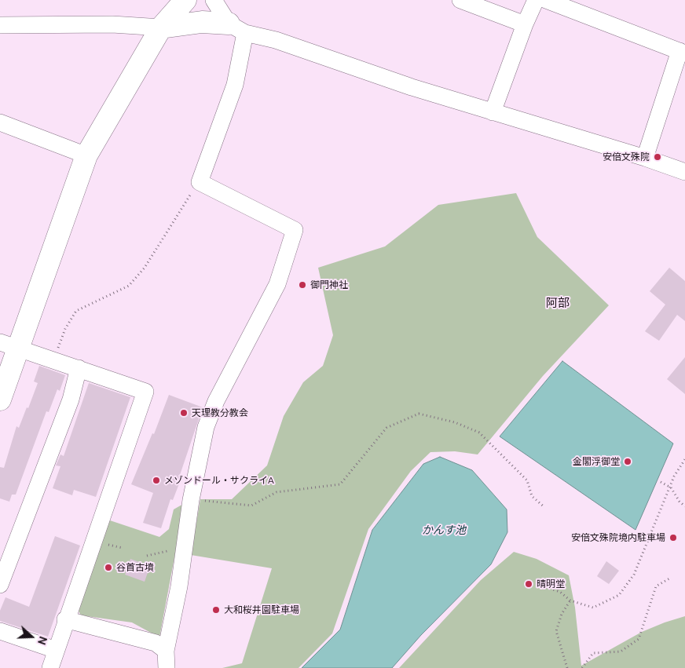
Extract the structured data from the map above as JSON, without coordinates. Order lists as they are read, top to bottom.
{
  "districts": ["阿部"],
  "water": ["かんす池"],
  "places": [
    "安倍文殊院",
    "御門神社",
    "天理教分教会",
    "金閣浮御堂",
    "メゾンドール・サクライA",
    "安倍文殊院境内駐車場",
    "谷首古墳",
    "晴明堂",
    "大和桜井園駐車場"
  ],
  "north": "right"
}
